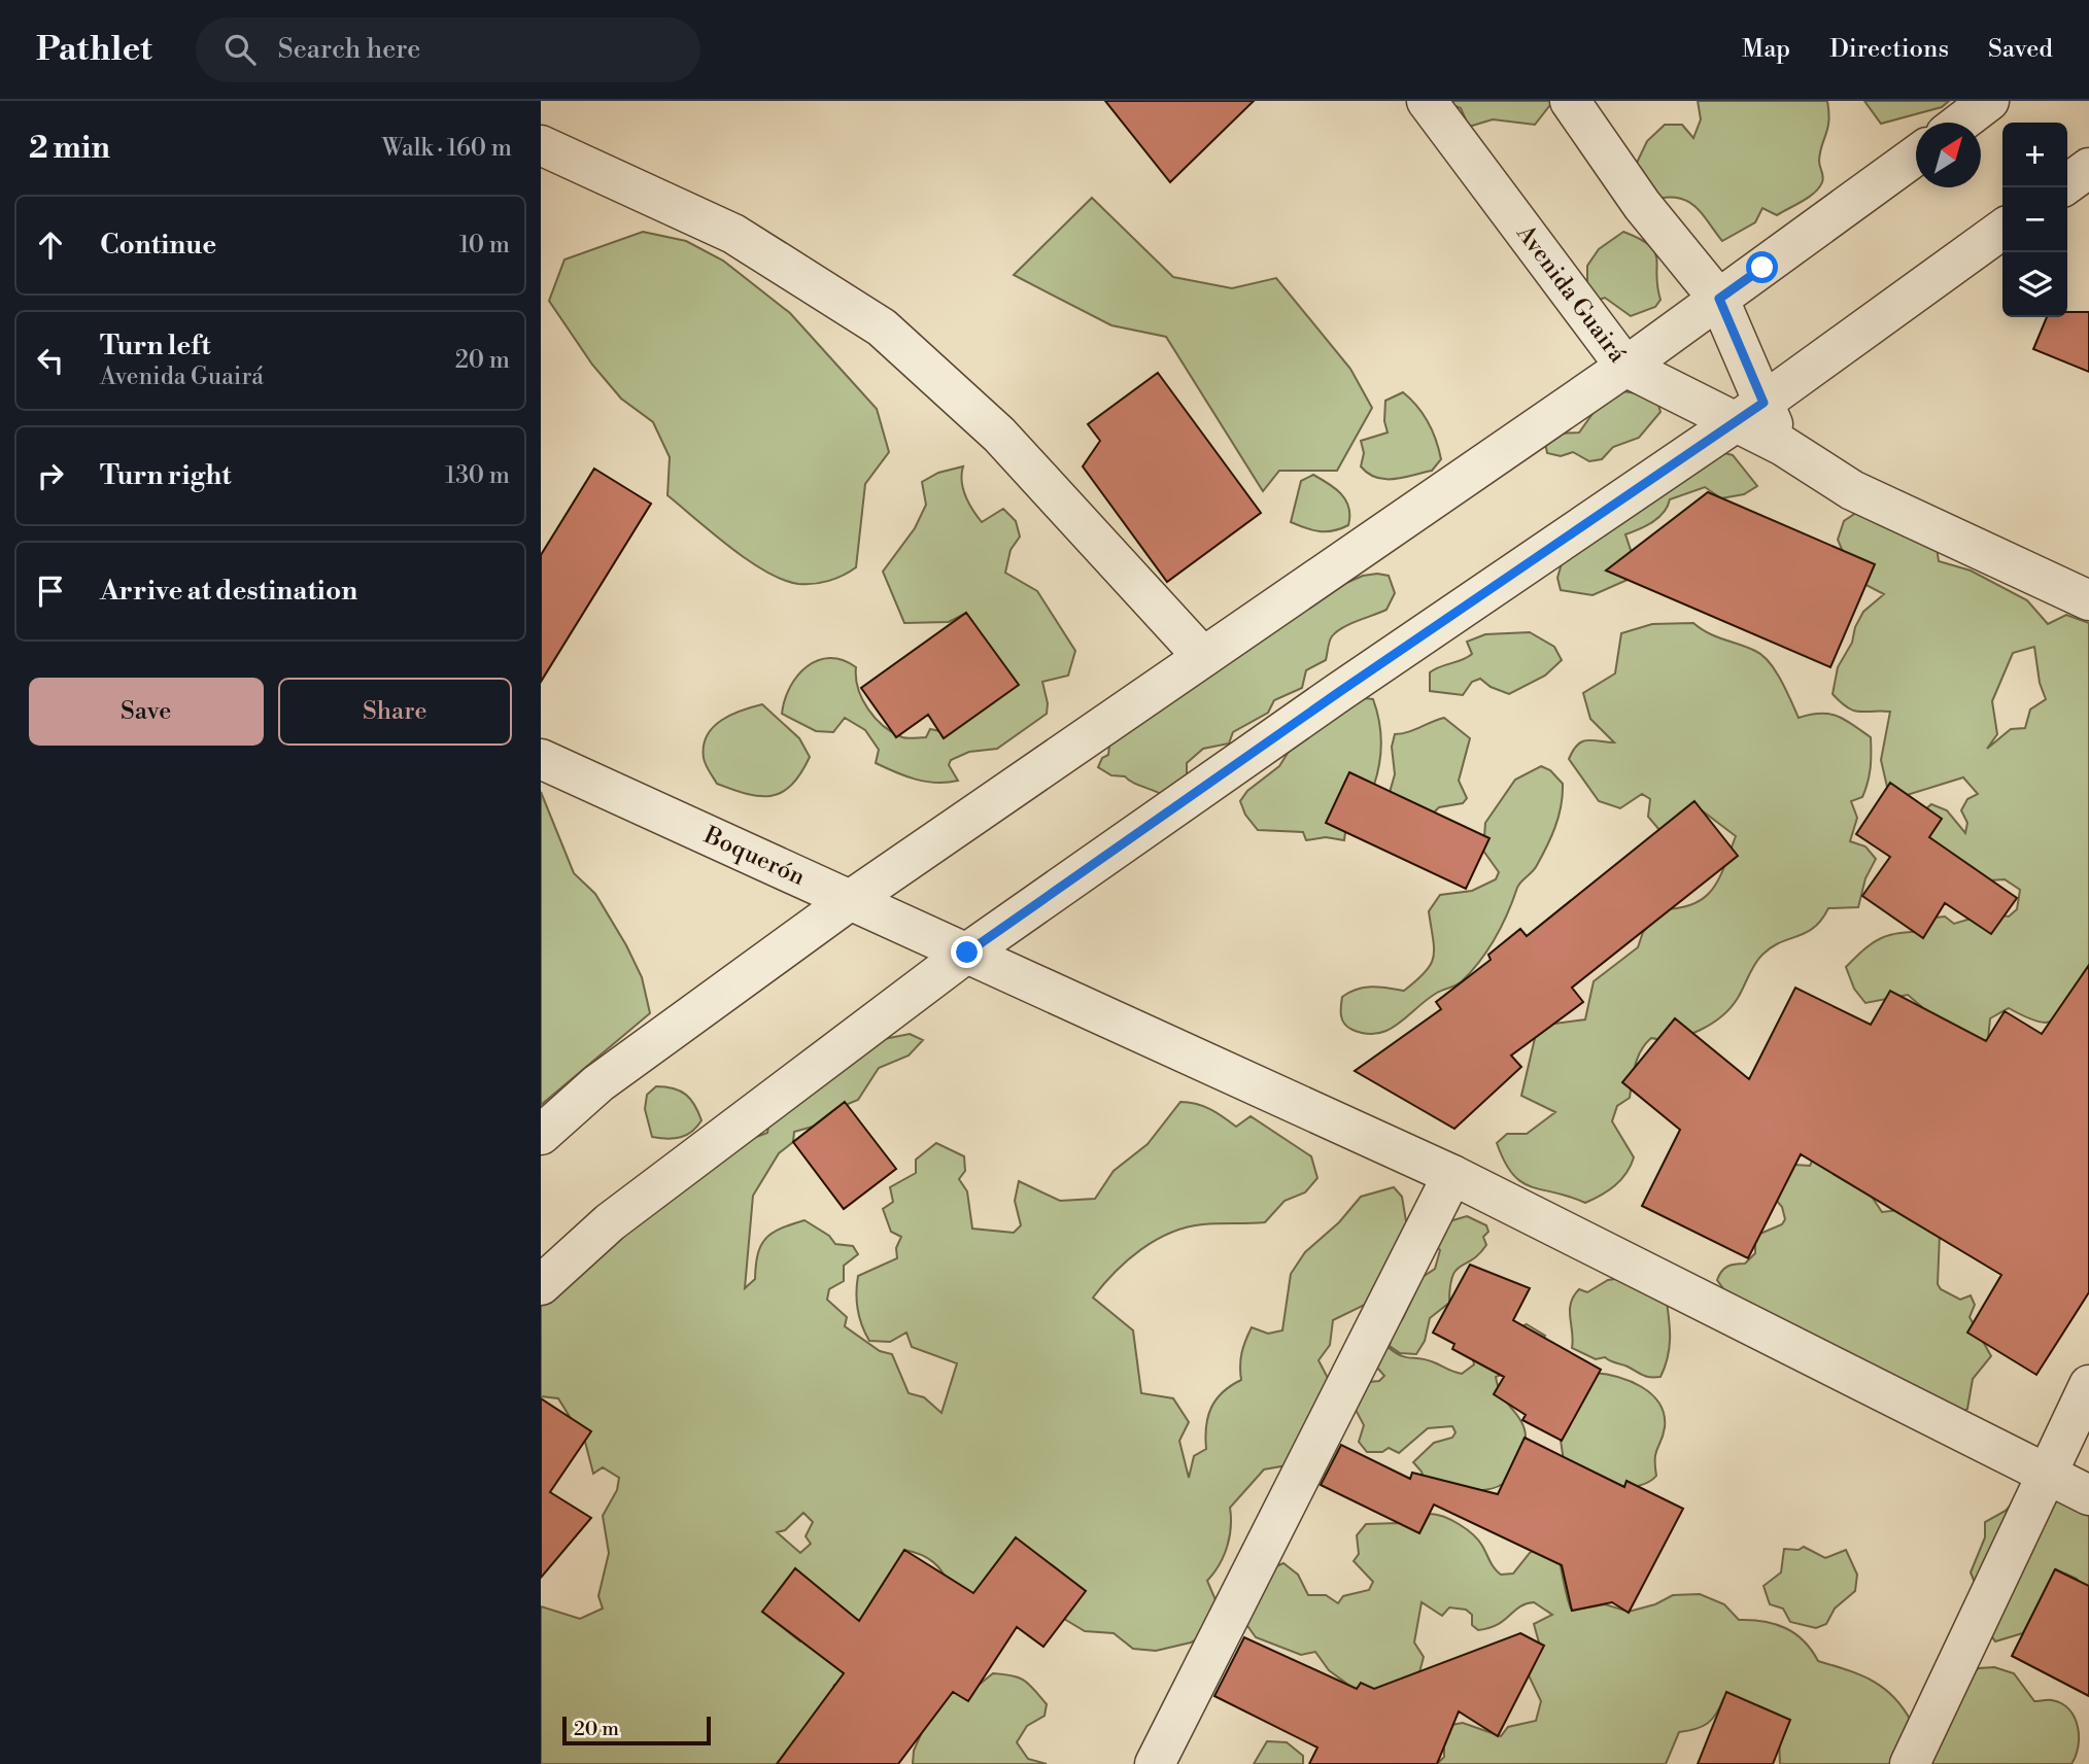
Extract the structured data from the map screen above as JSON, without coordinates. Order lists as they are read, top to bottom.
{
  "streets": {
    "street": ["Avenida Guairá", "Boquerón"]
  },
  "scale_bar": "20 m",
  "north": "top right",
  "page": {
    "header": "Pathlet",
    "search": "Search here",
    "nav": ["Map", "Directions", "Saved"],
    "heading": ["2 min", "Walk · 160 m"],
    "map_buttons": ["+", "−"],
    "list": [
      ["Continue", "10 m"],
      ["Turn left", "Avenida Guairá", "20 m"],
      ["Turn right", "130 m"],
      "Arrive at destination"
    ],
    "buttons": ["Save", "Share"],
    "scale": "20 m"
  }
}
